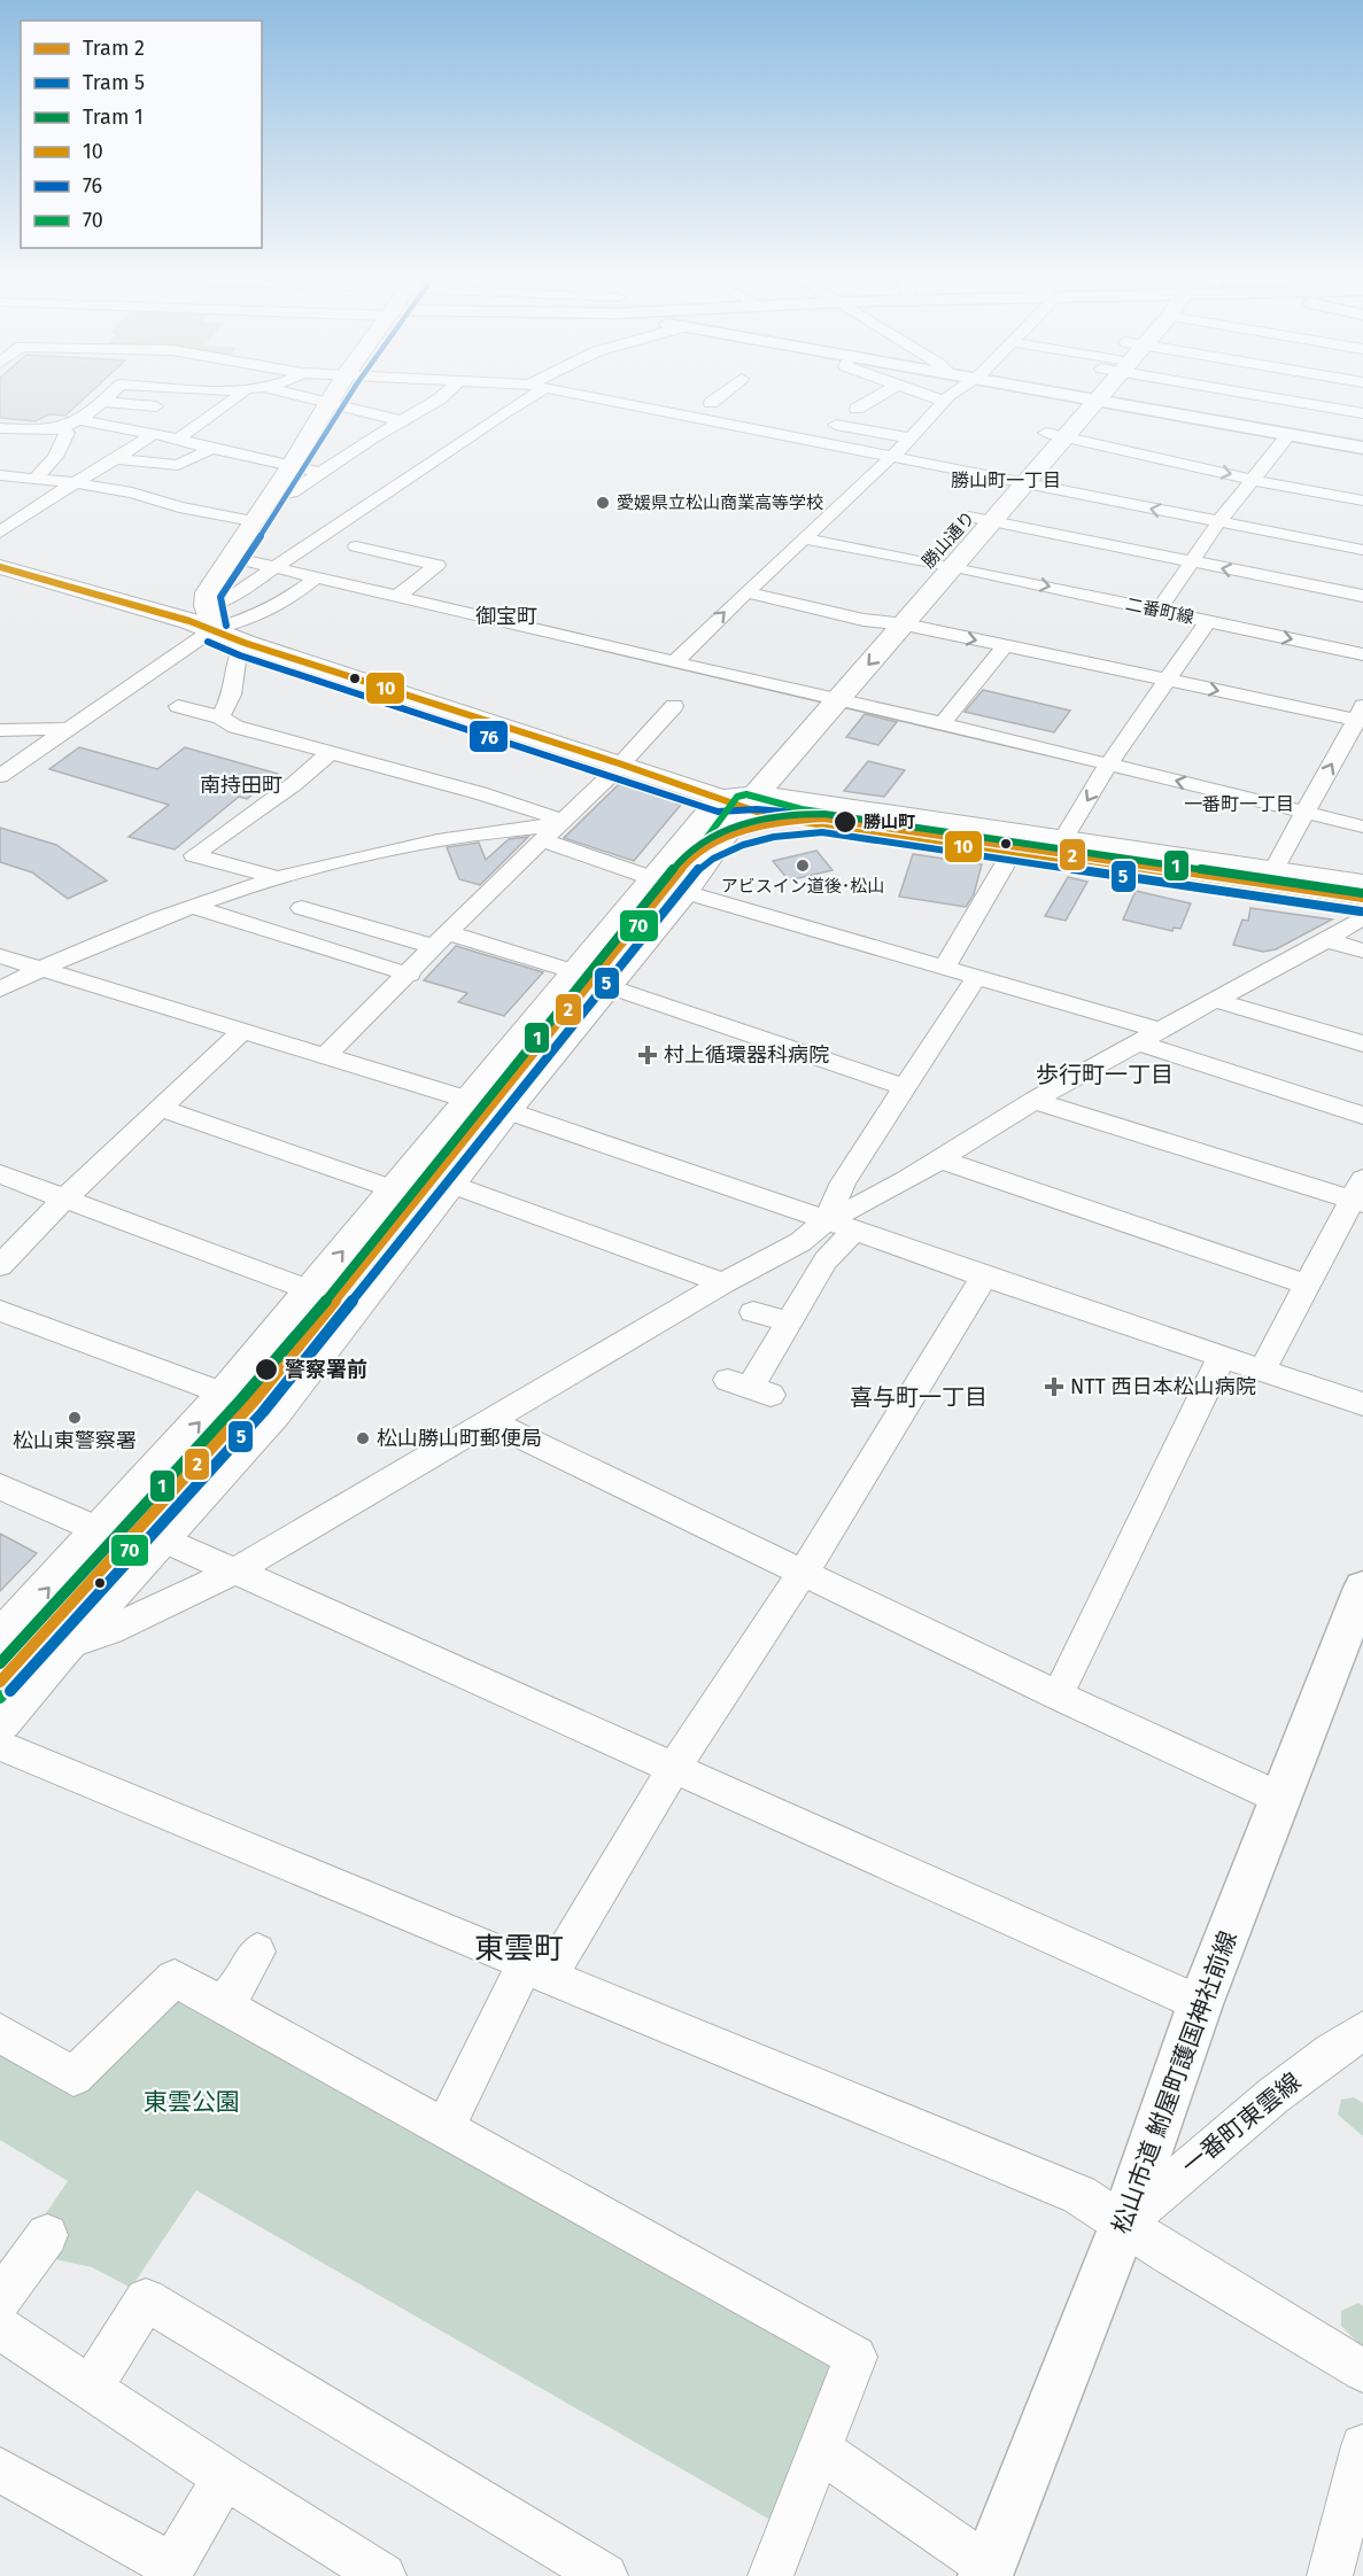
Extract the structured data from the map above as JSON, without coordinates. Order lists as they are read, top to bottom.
{
  "streets": {
    "main road": ["勝山通り"],
    "street": ["二番町線", "松山市道 鮒屋町護国神社前線", "一番町東雲線"]
  },
  "crossings": [
    ["勝山通り", "二番町線"],
    ["松山市道 鮒屋町護国神社前線", "一番町東雲線"]
  ],
  "districts": [
    "勝山町一丁目",
    "御宝町",
    "南持田町",
    "一番町一丁目",
    "歩行町一丁目",
    "喜与町一丁目",
    "東雲町"
  ],
  "parks": ["東雲公園"],
  "places": {
    "other": [
      "愛媛県立松山商業高等学校",
      "勝山町",
      "アビスイン道後･松山",
      "警察署前",
      "松山東警察署",
      "松山勝山町郵便局"
    ],
    "health": ["村上循環器科病院", "NTT 西日本松山病院"]
  },
  "lines": [
    "transit line 76",
    "transit line 10",
    "transit line 70",
    "tram line 1",
    "tram line 2",
    "tram line 5"
  ],
  "legend": [
    "Tram 2",
    "Tram 5",
    "Tram 1",
    "10",
    "76",
    "70"
  ]
}
